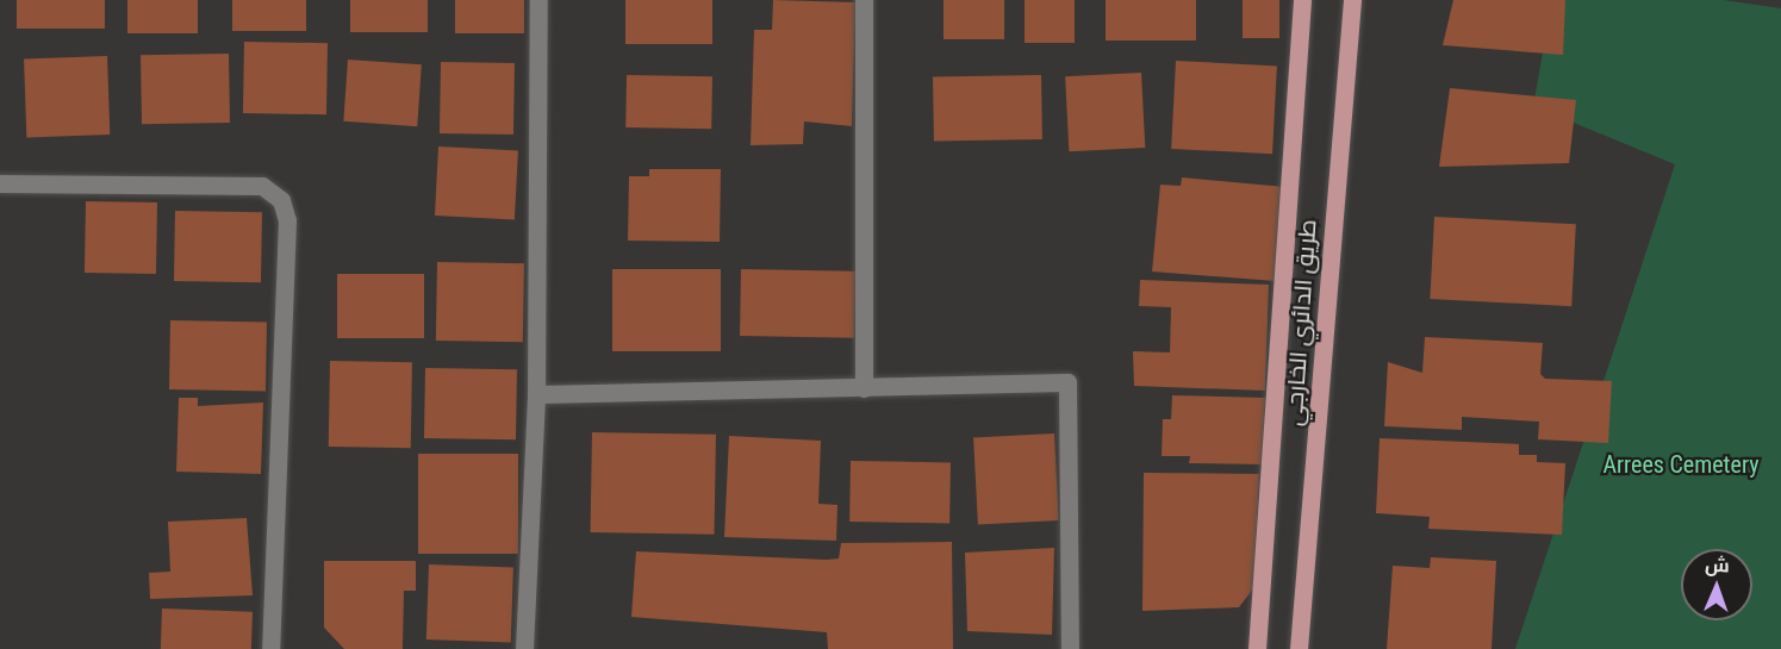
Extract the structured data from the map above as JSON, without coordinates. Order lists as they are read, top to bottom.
{
  "streets": {
    "main road": ["طريق الدائري الخارجي"]
  },
  "parks": ["Arrees Cemetery"],
  "north": "top"
}
